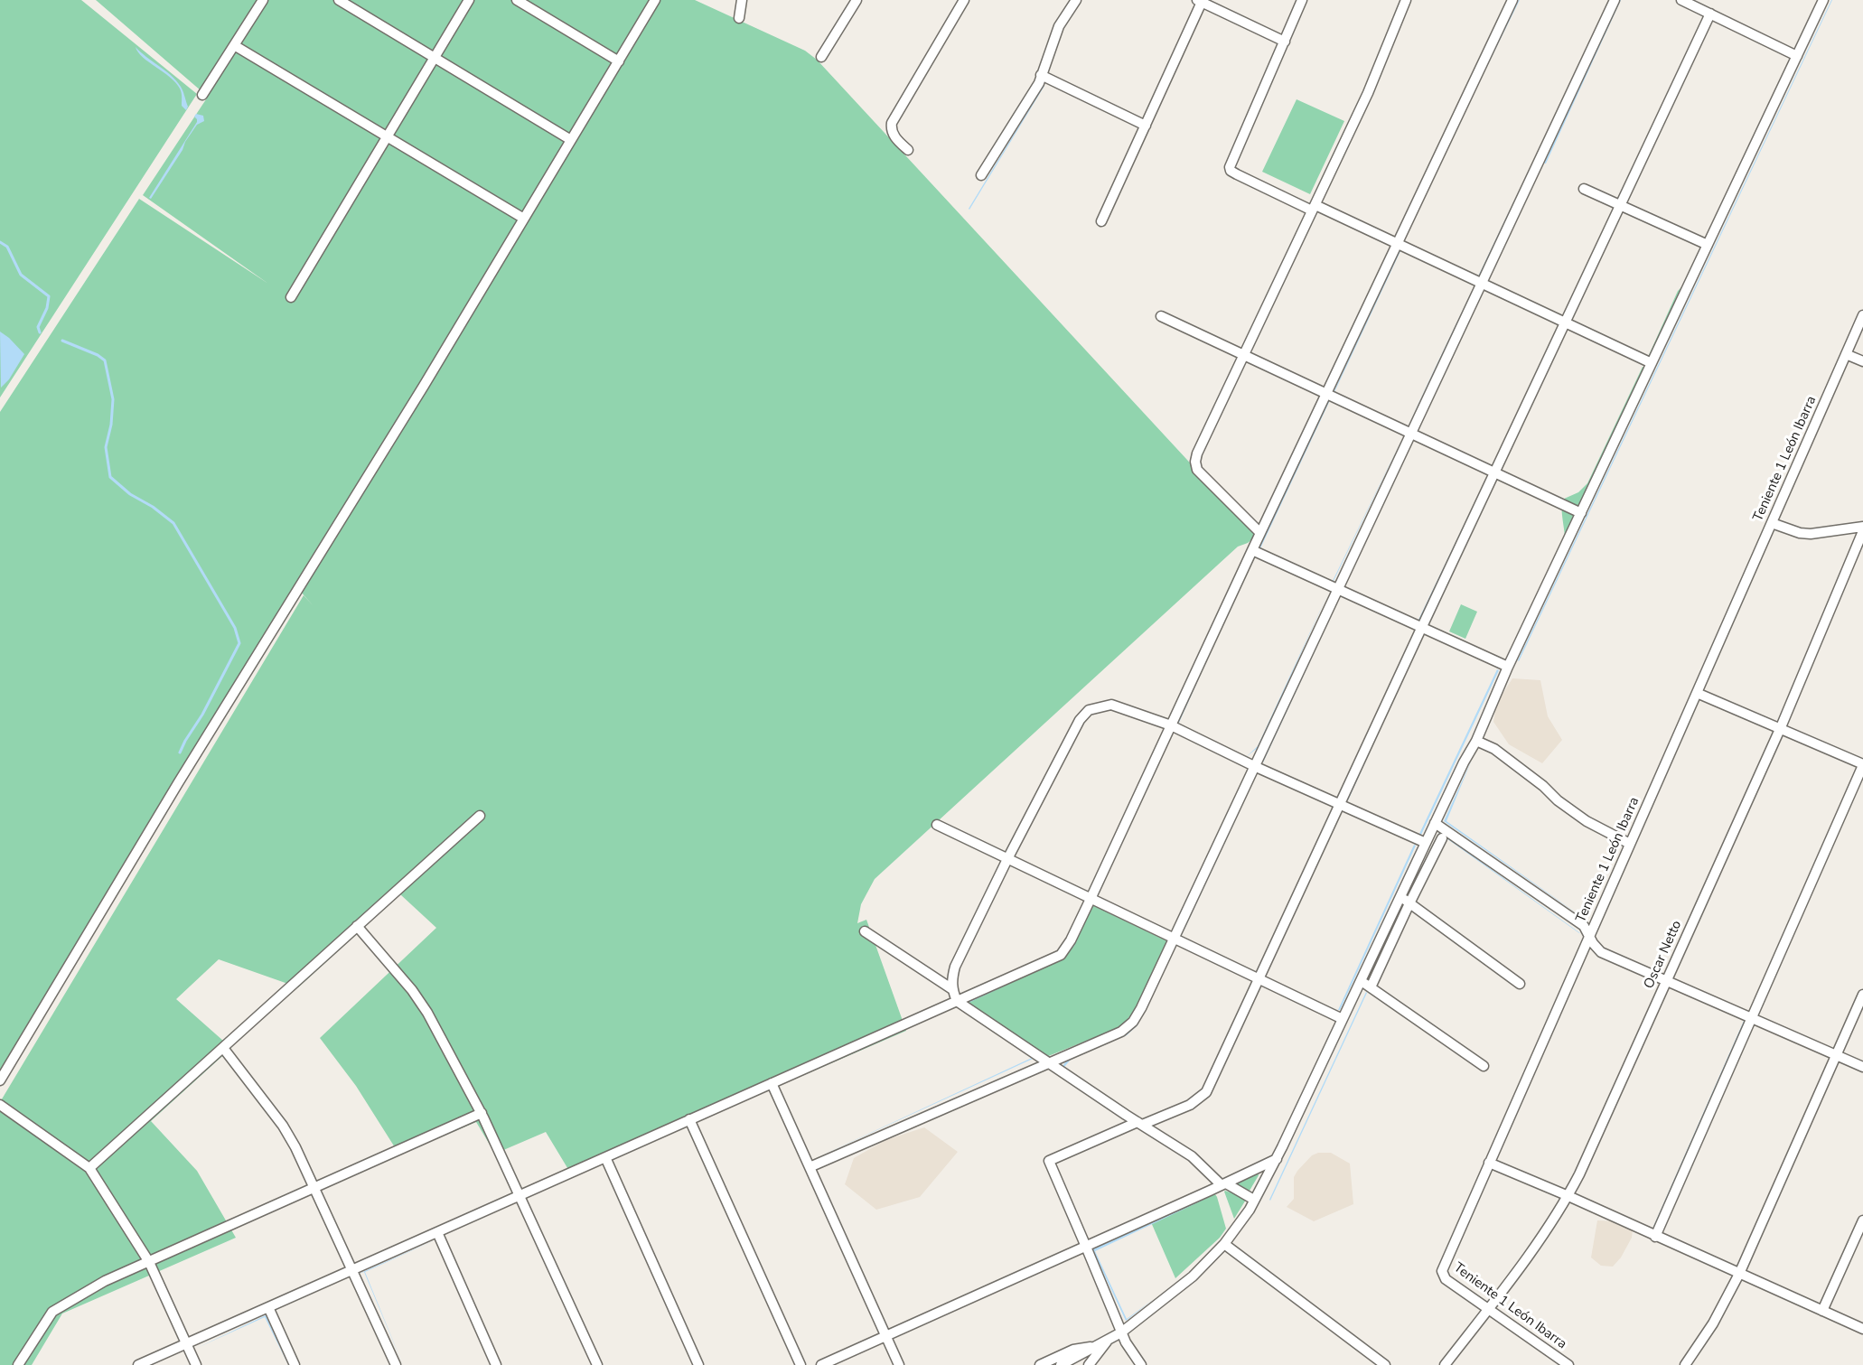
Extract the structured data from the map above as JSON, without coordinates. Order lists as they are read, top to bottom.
{
  "streets": {
    "street": ["Teniente 1 León Ibarra", "Oscar Netto"]
  },
  "crossings": [
    ["Teniente 1 León Ibarra", "Oscar Netto"]
  ]
}
